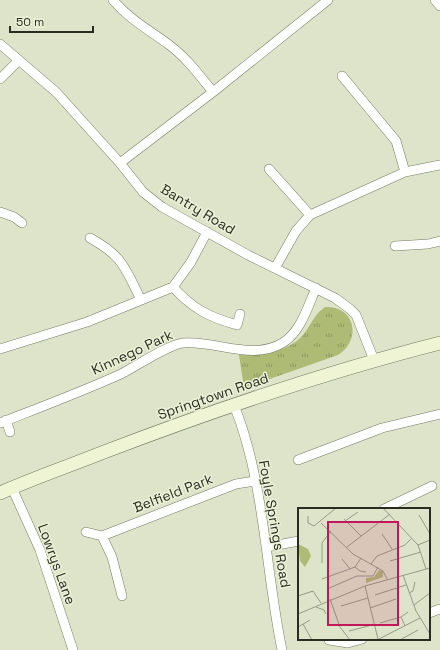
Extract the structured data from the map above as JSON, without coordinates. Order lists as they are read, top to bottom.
{
  "streets": {
    "main road": ["Springtown Road"],
    "street": [
      "Bantry Road",
      "Kinnego Park",
      "Belfield Park",
      "Foyle Springs Road",
      "Lowrys Lane"
    ]
  },
  "crossings": [
    ["Bantry Road", "Kinnego Park"],
    ["Bantry Road", "Springtown Road"],
    ["Springtown Road", "Foyle Springs Road"],
    ["Springtown Road", "Lowrys Lane"],
    ["Belfield Park", "Foyle Springs Road"]
  ],
  "scale_bar": "50 m"
}
